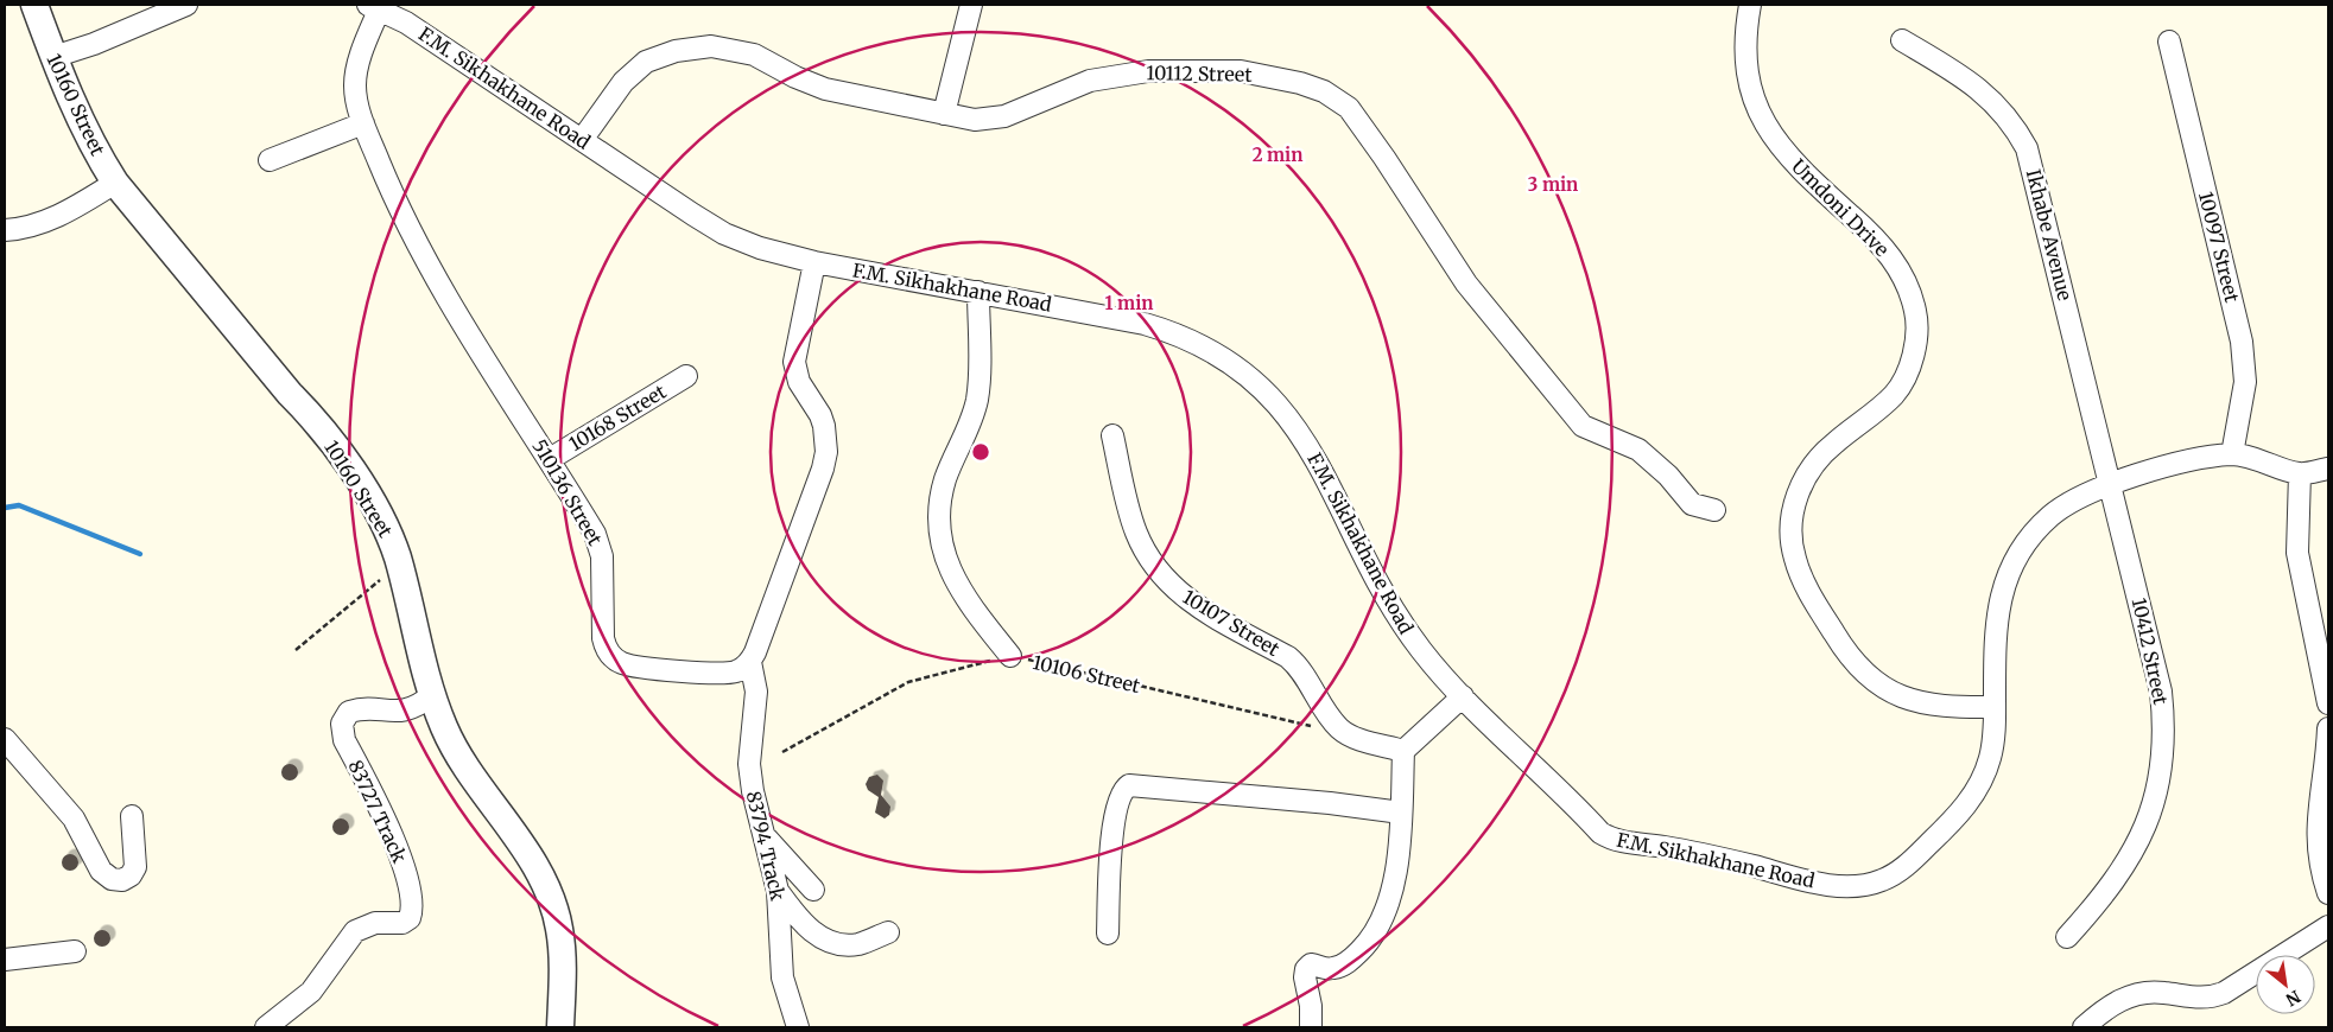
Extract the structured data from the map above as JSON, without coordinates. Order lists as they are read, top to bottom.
{
  "streets": {
    "street": [
      "10112 Street",
      "F.M. Sikhakhane Road",
      "10160 Street",
      "Umdoni Drive",
      "Ikhabe Avenue",
      "10097 Street",
      "10168 Street",
      "510136 Street",
      "10107 Street",
      "10412 Street",
      "83727 Track",
      "83794 Track"
    ],
    "path": ["10106 Street"]
  },
  "crossings": [
    ["10112 Street", "F.M. Sikhakhane Road"],
    ["F.M. Sikhakhane Road", "Umdoni Drive"],
    ["F.M. Sikhakhane Road", "Ikhabe Avenue"],
    ["F.M. Sikhakhane Road", "10097 Street"],
    ["F.M. Sikhakhane Road", "510136 Street"],
    ["F.M. Sikhakhane Road", "10412 Street"],
    ["10160 Street", "83727 Track"],
    ["Ikhabe Avenue", "10412 Street"],
    ["10168 Street", "510136 Street"],
    ["510136 Street", "83794 Track"]
  ],
  "north": "bottom right",
  "rings": ["2 min", "3 min", "1 min"]
}
